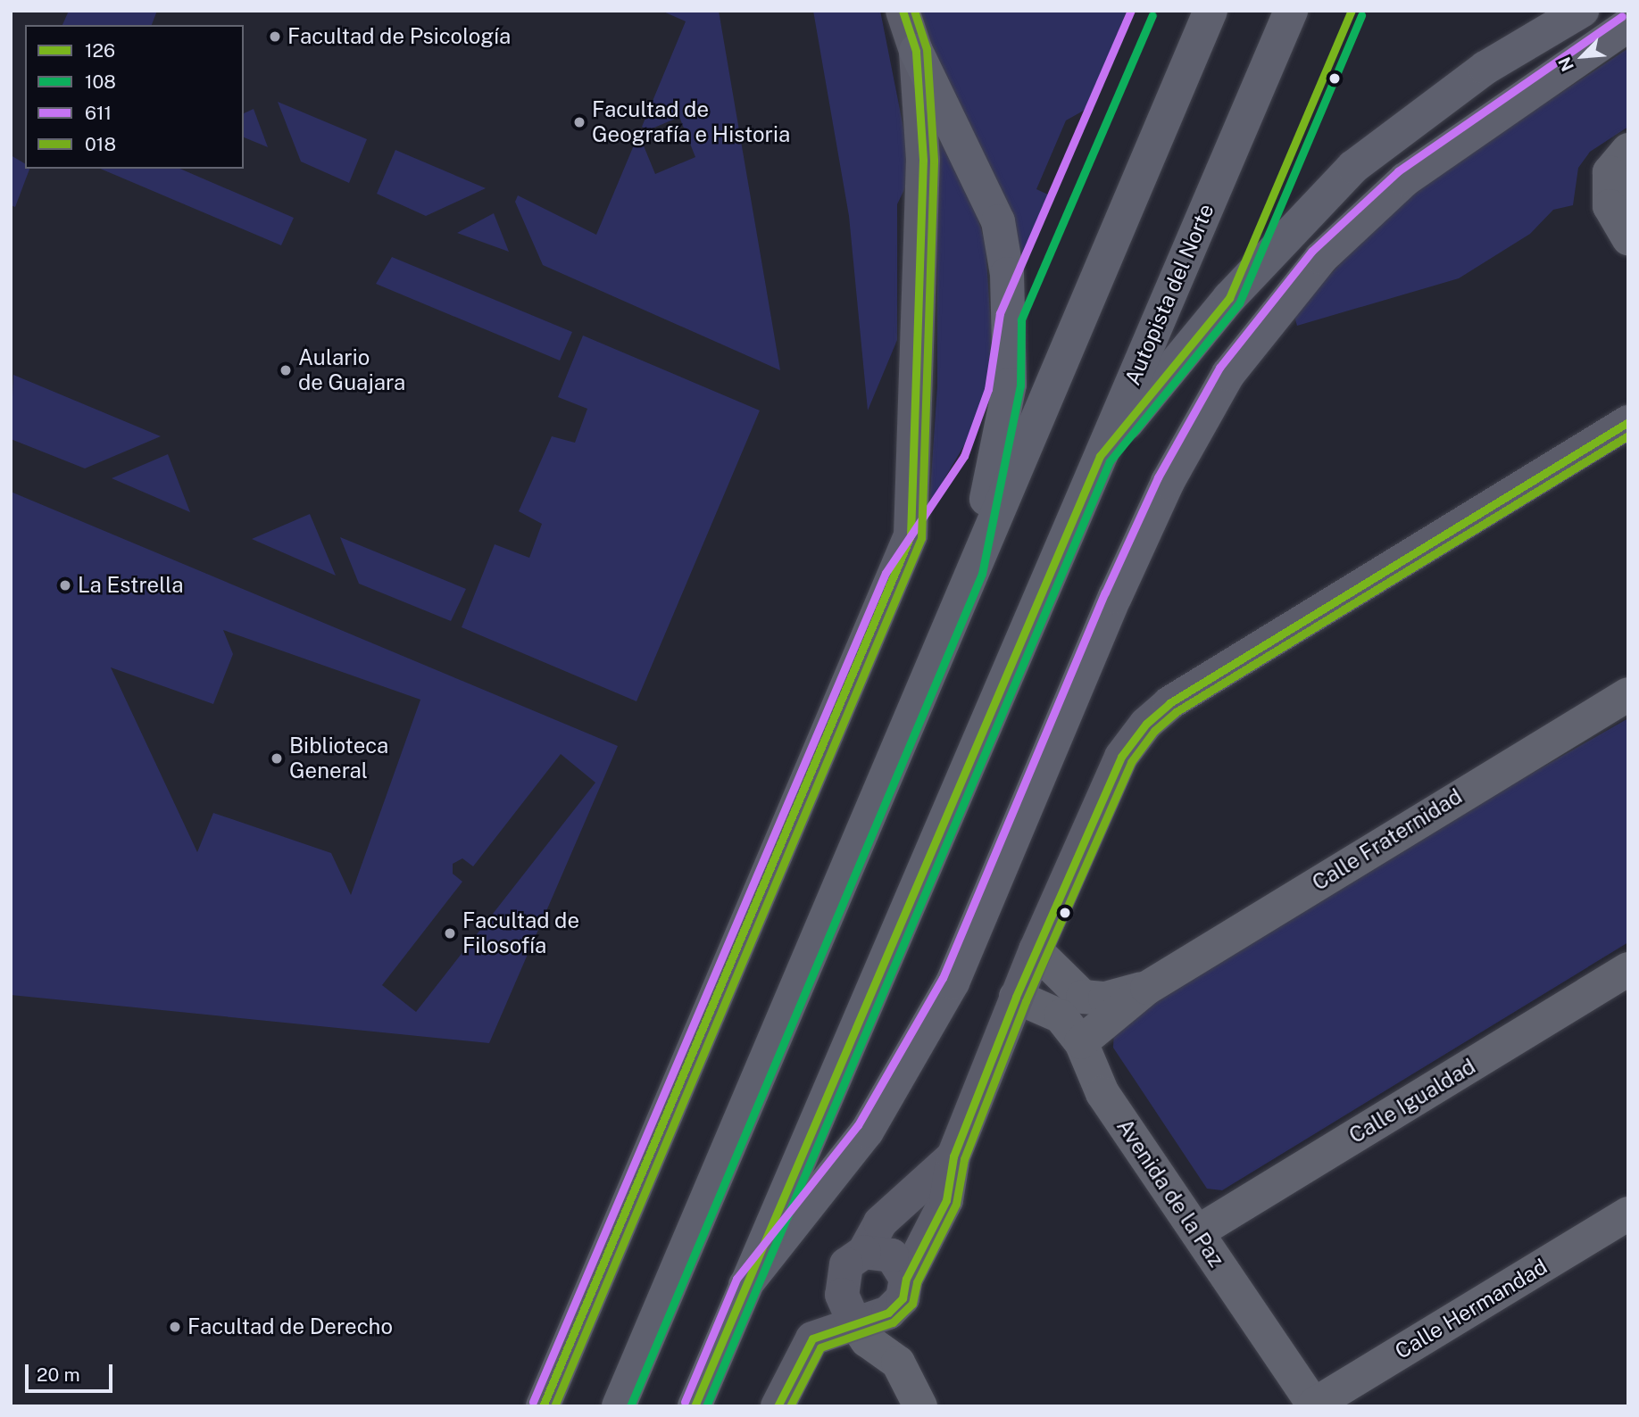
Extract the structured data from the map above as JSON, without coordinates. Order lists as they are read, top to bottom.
{
  "streets": {
    "highway": ["Autopista del Norte"],
    "street": [
      "Calle Fraternidad",
      "Calle Igualdad",
      "Avenida de la Paz",
      "Calle Hermandad"
    ]
  },
  "crossings": [
    ["Calle Fraternidad", "Avenida de la Paz"],
    ["Calle Igualdad", "Avenida de la Paz"],
    ["Avenida de la Paz", "Calle Hermandad"]
  ],
  "places": [
    "Facultad de Psicología",
    "Facultad de Geografía e Historia",
    "Aulario de Guajara",
    "La Estrella",
    "Biblioteca General",
    "Facultad de Filosofía",
    "Facultad de Derecho"
  ],
  "lines": [
    "transit line 126",
    "transit line 611",
    "transit line 018",
    "transit line 108"
  ],
  "legend": [
    "126",
    "108",
    "611",
    "018"
  ],
  "scale_bar": "20 m",
  "north": "bottom left"
}
